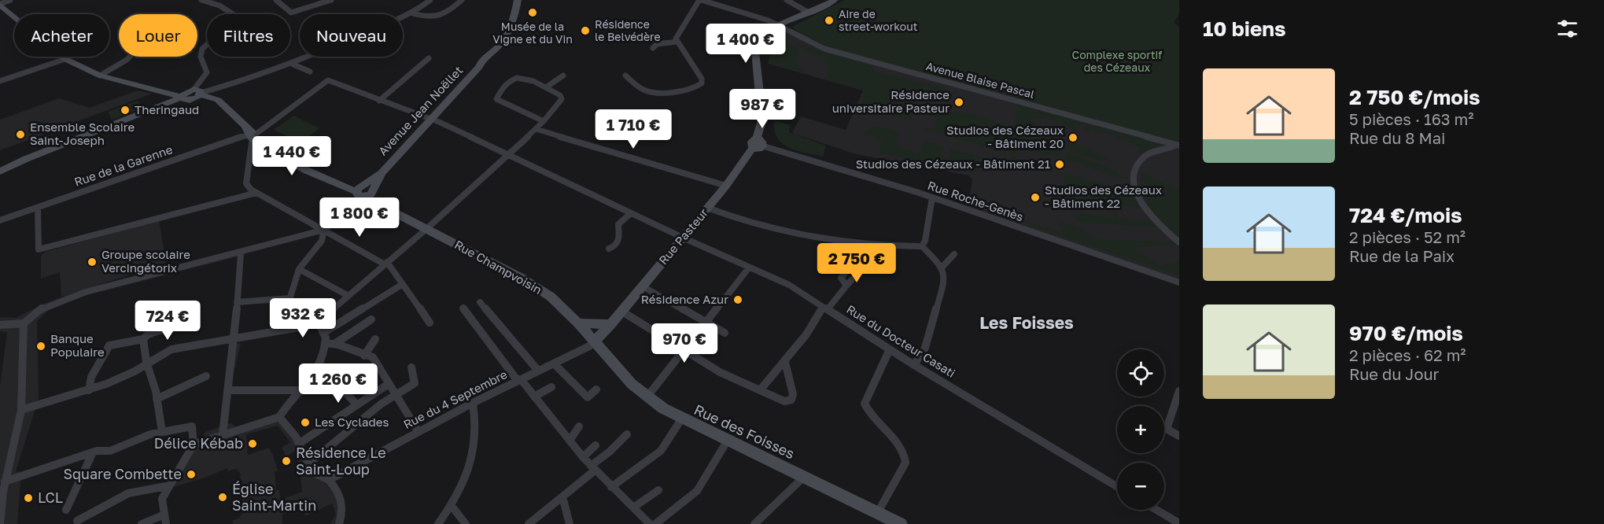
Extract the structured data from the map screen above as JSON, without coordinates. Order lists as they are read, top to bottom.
{
  "streets": {
    "main road": [
      "Avenue Jean Noëllet",
      "Rue Pasteur",
      "Rue Champvoisin",
      "Rue des Foisses"
    ],
    "street": [
      "Avenue Blaise Pascal",
      "Rue de la Garenne",
      "Rue Roche-Genès",
      "Rue du Docteur Casati",
      "Rue du 4 Septembre"
    ]
  },
  "crossings": [
    ["Avenue Blaise Pascal", "Rue Pasteur"],
    ["Avenue Jean Noëllet", "Rue Champvoisin"],
    ["Avenue Jean Noëllet", "Rue du Docteur Casati"],
    ["Rue de la Garenne", "Rue Champvoisin"],
    ["Rue de la Garenne", "Rue du Docteur Casati"],
    ["Rue Pasteur", "Rue Champvoisin"],
    ["Rue Pasteur", "Rue du Docteur Casati"],
    ["Rue Pasteur", "Rue du 4 Septembre"],
    ["Rue Pasteur", "Rue des Foisses"],
    ["Rue Champvoisin", "Rue du 4 Septembre"],
    ["Rue Champvoisin", "Rue des Foisses"],
    ["Rue du 4 Septembre", "Rue des Foisses"]
  ],
  "districts": ["Les Foisses"],
  "parks": ["Complexe sportif des Cézeaux"],
  "places": [
    "Musée de la Vigne et du Vin",
    "Aire de street-workout",
    "Résidence le Belvédère",
    "Résidence universitaire Pasteur",
    "Theringaud",
    "Ensemble Scolaire Saint-Joseph",
    "Studios des Cézeaux - Bâtiment 20",
    "Studios des Cézeaux - Bâtiment 21",
    "Studios des Cézeaux - Bâtiment 22",
    "Groupe scolaire Vercingétorix",
    "Résidence Azur",
    "Banque Populaire",
    "Les Cyclades",
    "Délice Kébab",
    "Résidence Le Saint-Loup",
    "Square Combette",
    "Église Saint-Martin",
    "LCL"
  ],
  "page": {
    "heading": "10 biens",
    "chip": [
      "Acheter",
      "Louer",
      "Filtres",
      "Nouveau"
    ],
    "price": [
      "1 400 €",
      "987 €",
      "1 710 €",
      "1 440 €",
      "1 800 €",
      "2 750 €",
      "932 €",
      "724 €",
      "970 €",
      "1 260 €"
    ],
    "list": [
      {
        "name": "2 750 €/mois",
        "note": "5 pièces · 163 m² · Rue du 8 Mai"
      },
      {
        "name": "724 €/mois",
        "note": "2 pièces · 52 m² · Rue de la Paix"
      },
      {
        "name": "970 €/mois",
        "note": "2 pièces · 62 m² · Rue du Jour"
      }
    ],
    "map_buttons": ["+", "−"]
  }
}
